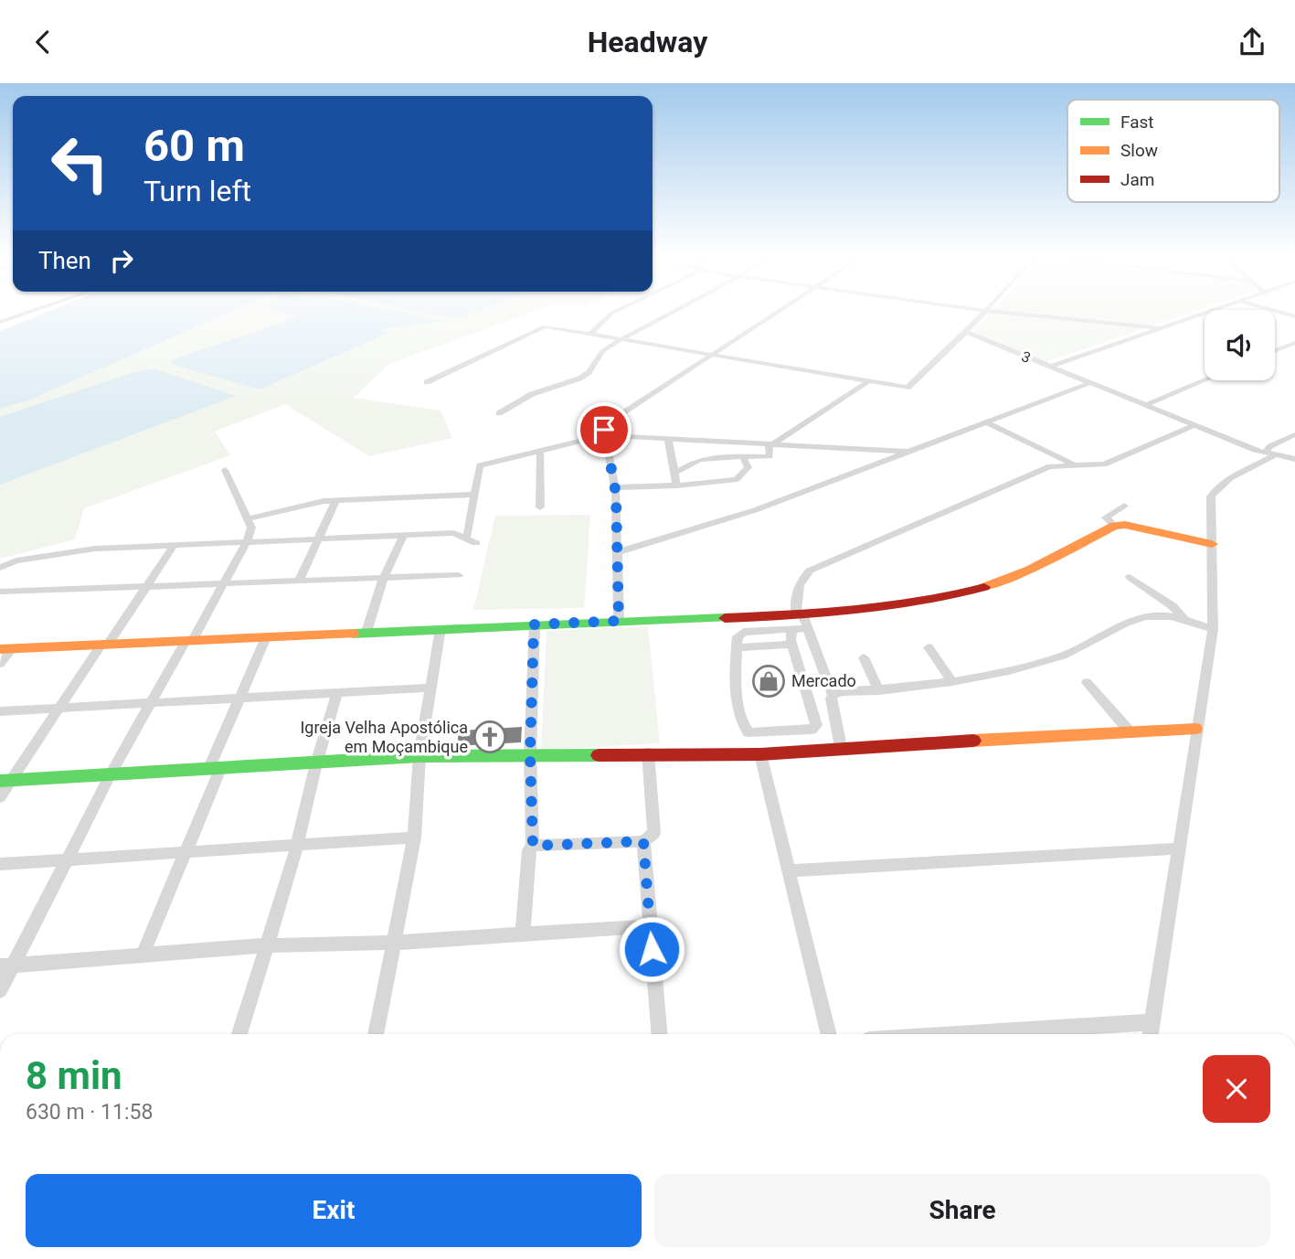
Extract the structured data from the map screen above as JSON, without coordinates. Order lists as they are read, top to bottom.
{
  "streets": {
    "street": ["3"]
  },
  "places": {
    "shop": ["Mercado"],
    "church": ["Igreja Velha Apostólica em Moçambique"]
  },
  "legend": ["Fast", "Slow", "Jam"],
  "page": {
    "header": "Headway",
    "turn": ["60 m", "Turn left"],
    "then": "Then",
    "heading": ["8 min", "630 m · 11:58"],
    "buttons": ["Exit", "Share"]
  }
}
